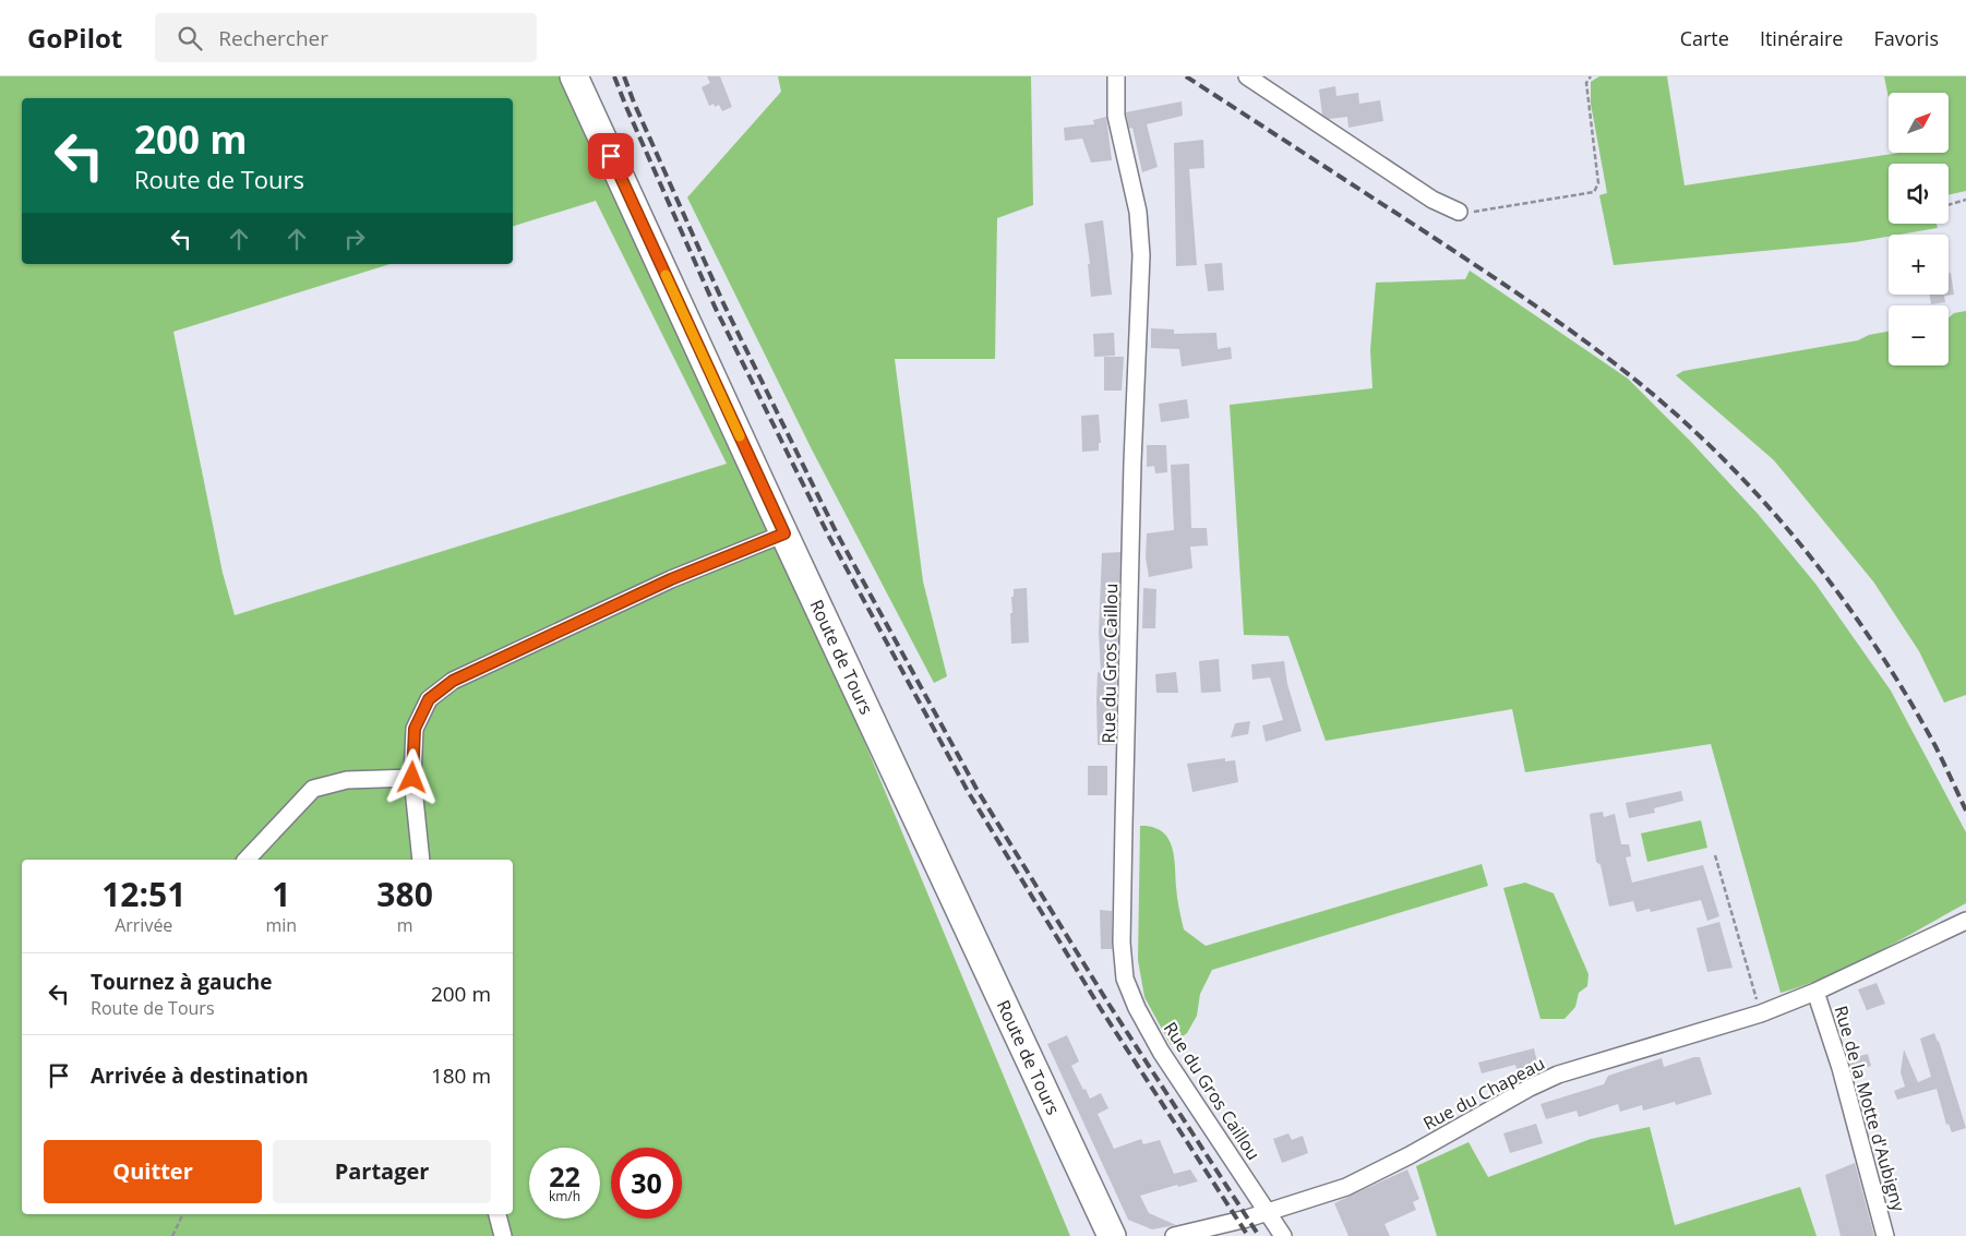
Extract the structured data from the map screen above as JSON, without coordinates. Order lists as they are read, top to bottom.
{
  "streets": {
    "main road": ["Route de Tours"],
    "street": ["Rue du Gros Caillou", "Rue du Chapeau", "Rue de la Motte d'Aubigny"]
  },
  "crossings": [
    ["Rue du Gros Caillou", "Rue du Chapeau"],
    ["Rue du Chapeau", "Rue de la Motte d'Aubigny"]
  ],
  "north": "top right",
  "page": {
    "header": "GoPilot",
    "search": "Rechercher",
    "nav": ["Carte", "Itinéraire", "Favoris"],
    "map_buttons": ["+", "−"],
    "turn": ["200 m", "Route de Tours"],
    "eta": [
      "12:51",
      "Arrivée",
      "1",
      "min",
      "380",
      "m"
    ],
    "list": [
      {
        "name": "Tournez à gauche",
        "note": "Route de Tours",
        "value": "200 m"
      },
      {
        "name": "Arrivée à destination",
        "value": "180 m"
      }
    ],
    "buttons": ["Quitter", "Partager"],
    "speed": "22 km/h",
    "limit": "30"
  }
}
